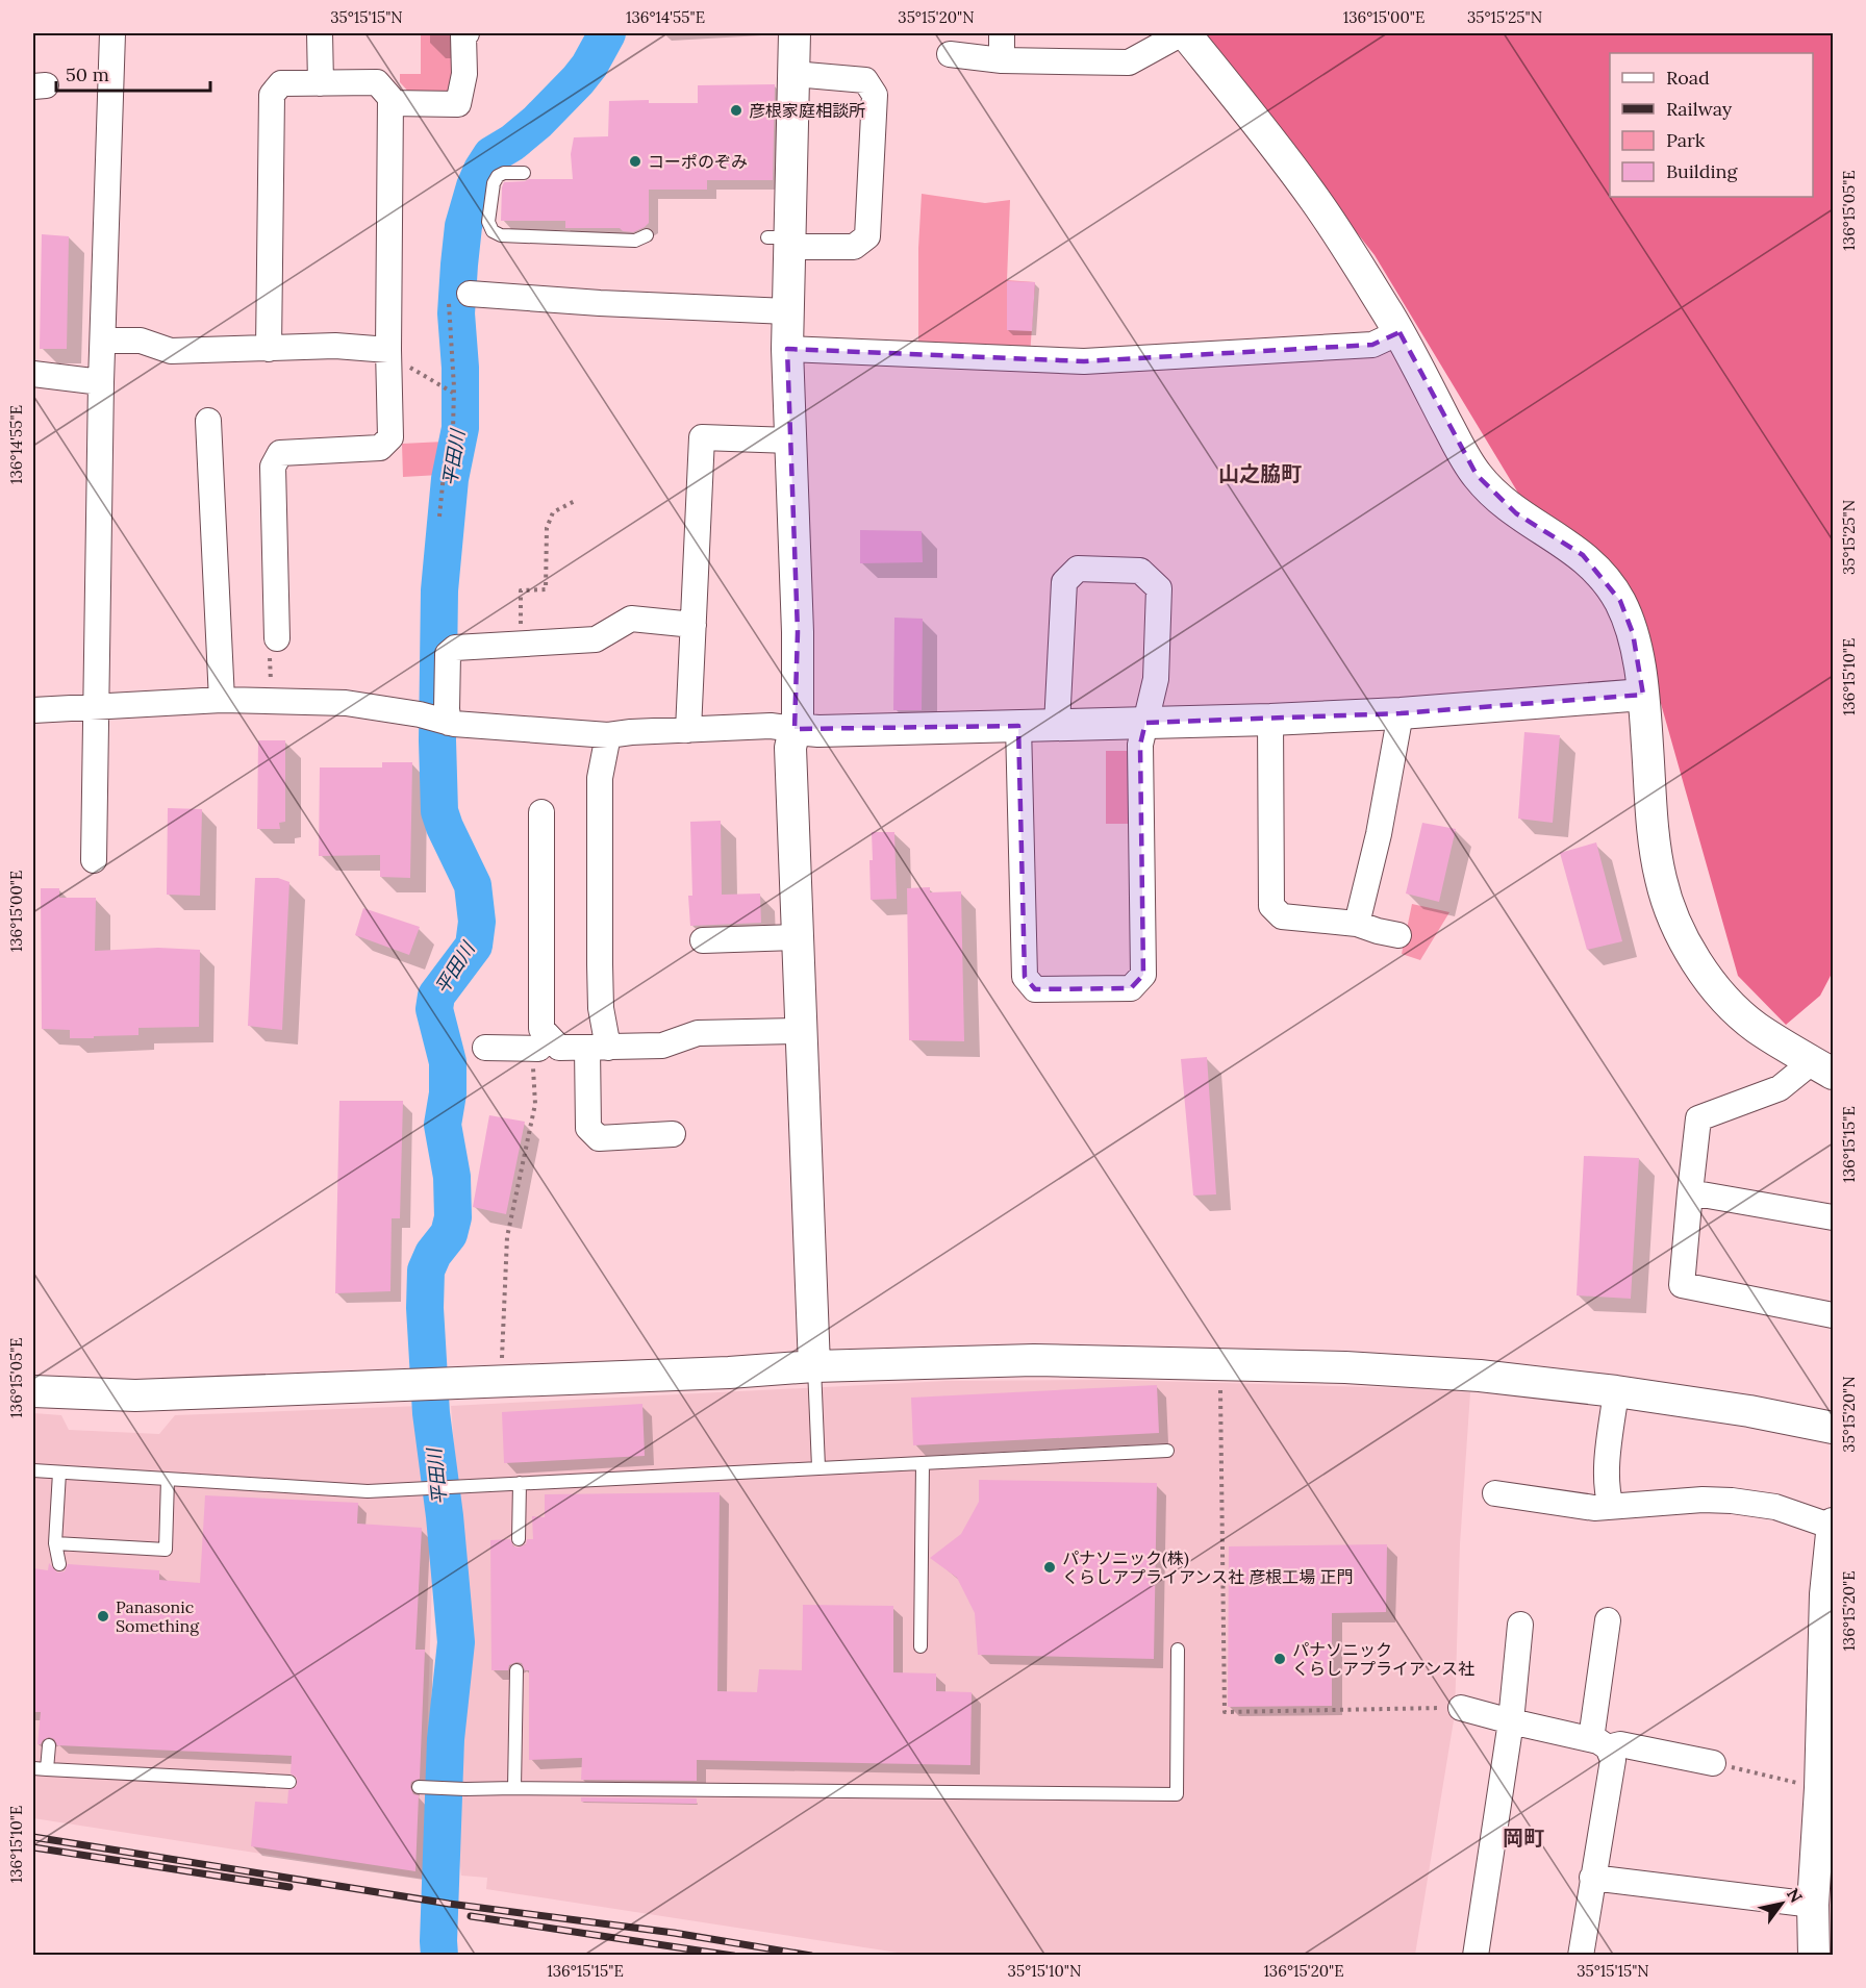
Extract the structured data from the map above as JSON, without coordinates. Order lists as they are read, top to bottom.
{
  "districts": ["山之脇町", "岡町"],
  "water": ["平田川"],
  "places": [
    "彦根家庭相談所",
    "コーポのぞみ",
    "パナソニック(株) くらしアプライアンス社 彦根工場 正門",
    "Panasonic Something",
    "パナソニック くらしアプライアンス社"
  ],
  "legend": [
    "Road",
    "Railway",
    "Park",
    "Building"
  ],
  "scale_bar": "50 m",
  "north": "top right",
  "coordinates": [
    "35°15'15\"N",
    "136°14'55\"E",
    "35°15'20\"N",
    "136°15'00\"E",
    "35°15'25\"N",
    "136°15'05\"E",
    "136°15'10\"E",
    "136°15'15\"E",
    "136°15'20\"E",
    "35°15'10\"N"
  ]
}
